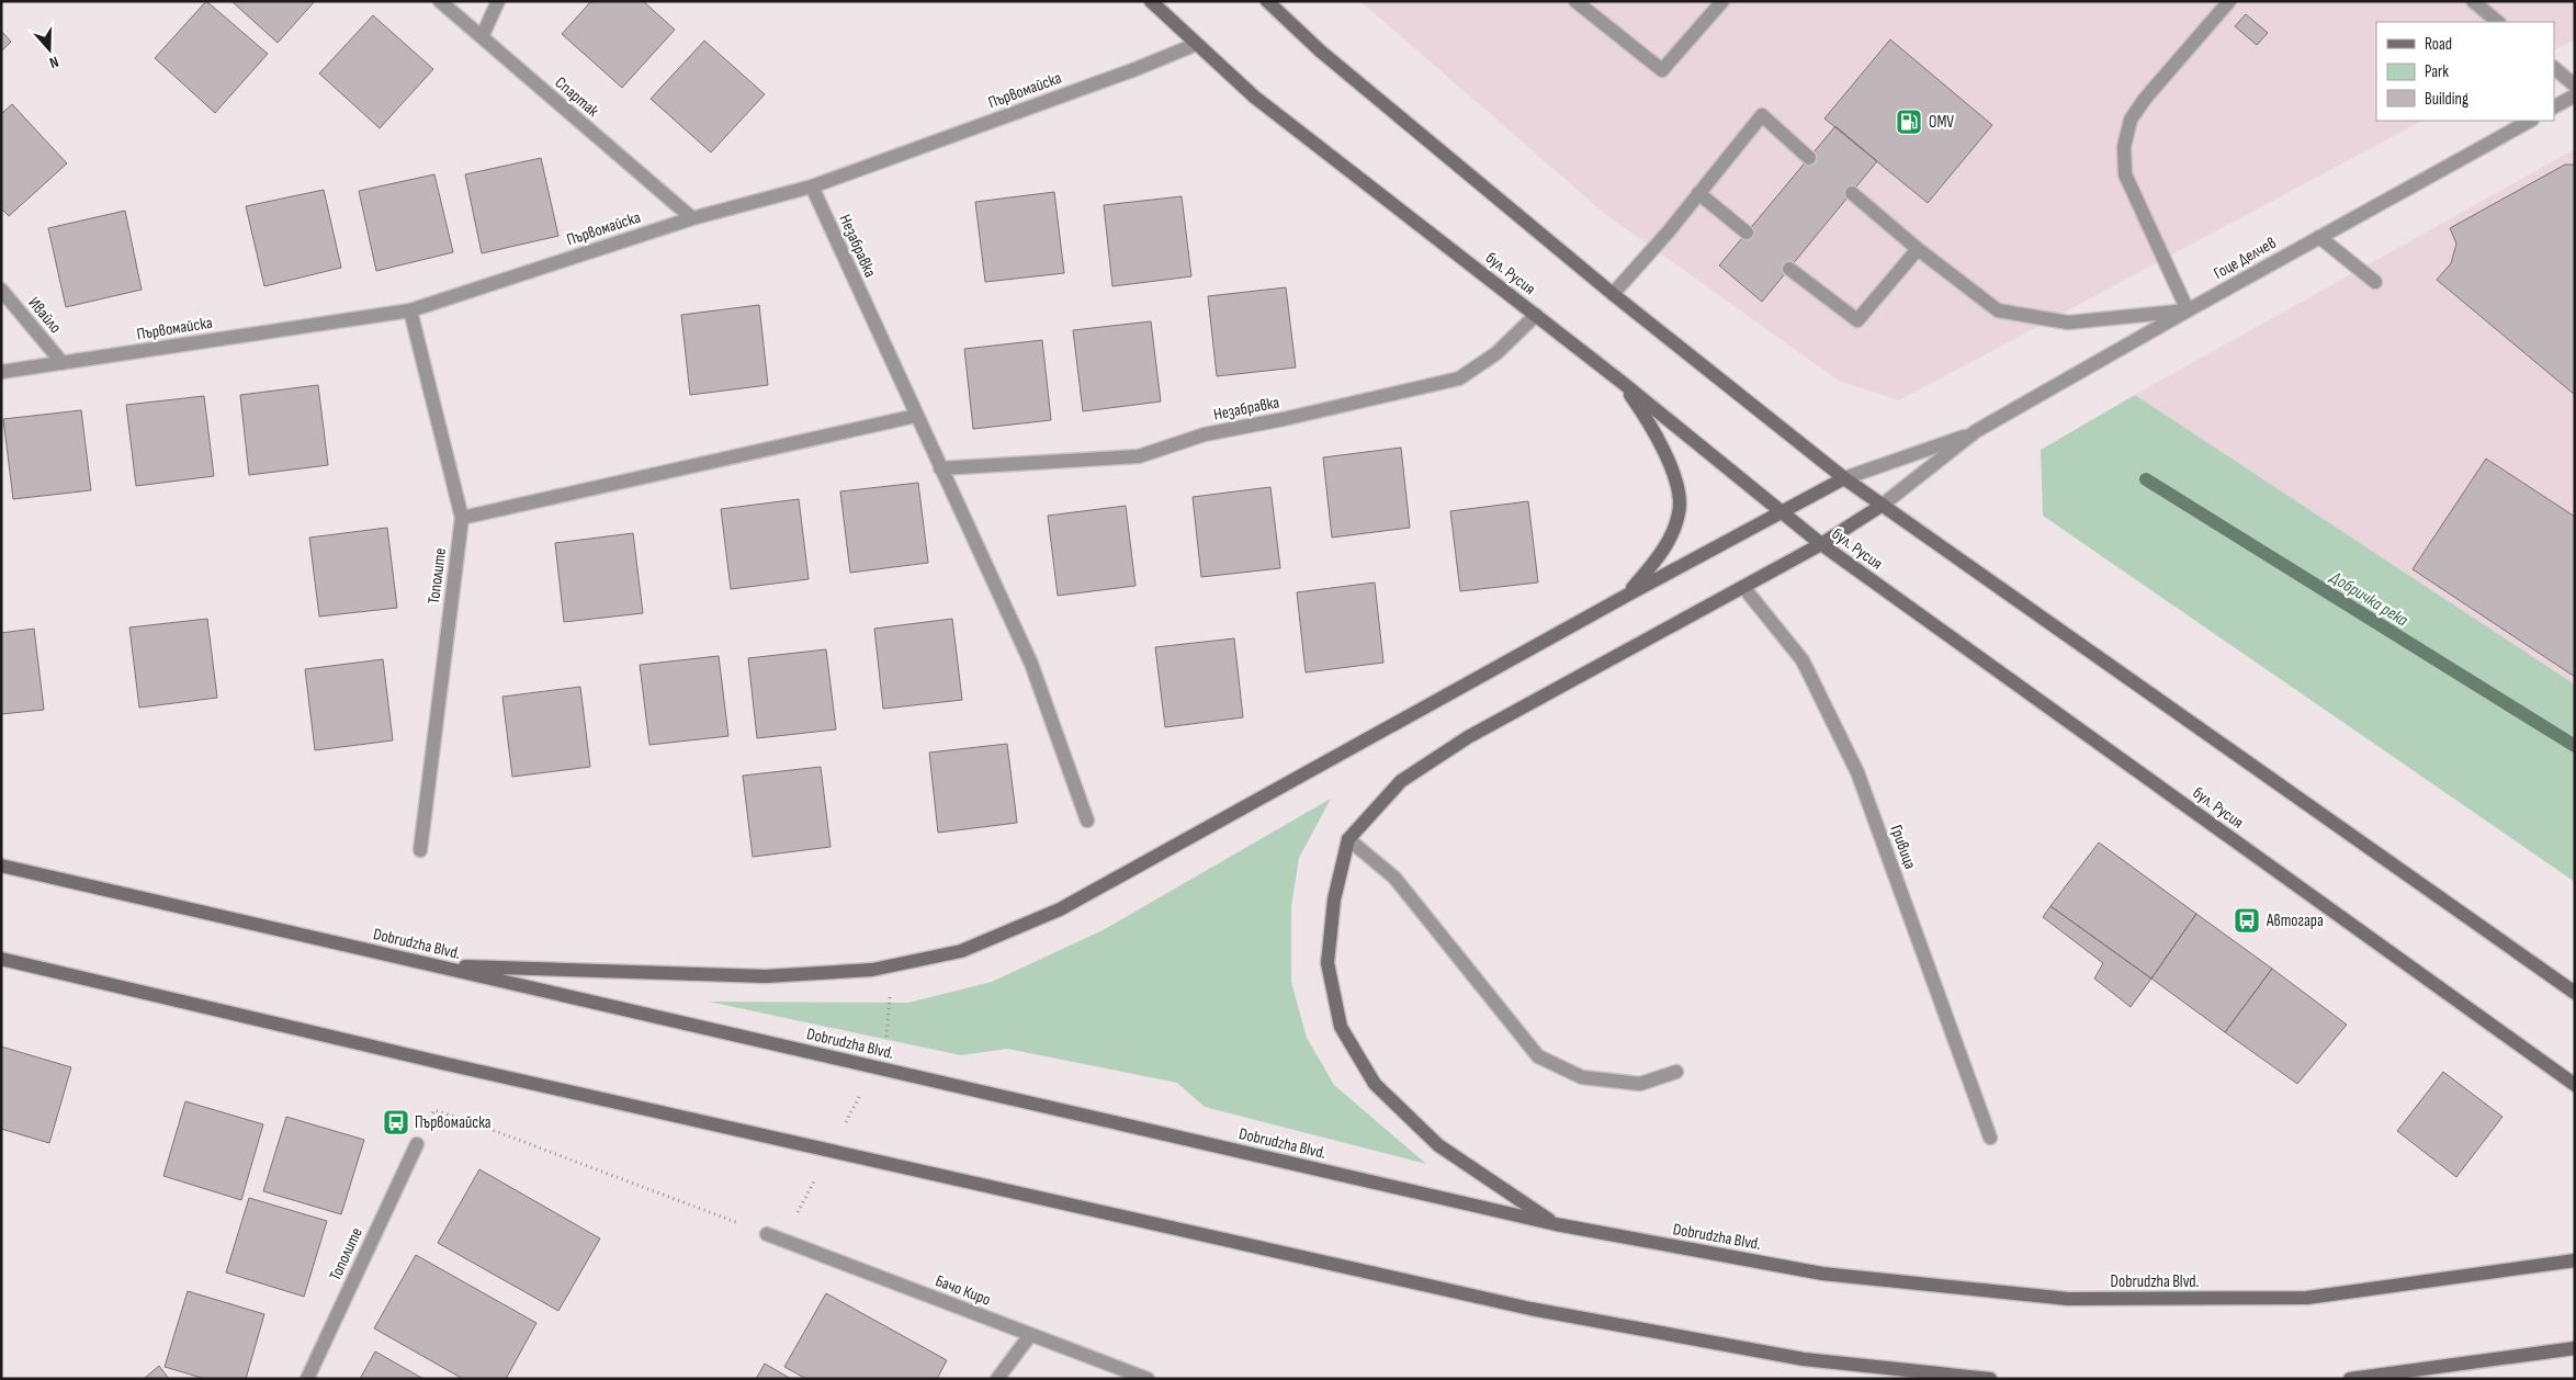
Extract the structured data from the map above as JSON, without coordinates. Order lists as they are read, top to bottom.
{
  "streets": {
    "main road": ["бул. Русия", "Dobrudzha Blvd."],
    "street": [
      "Първомайска",
      "Спартак",
      "Незабравка",
      "Гоце Делчев",
      "Ивайло",
      "Тополите",
      "Гривица",
      "Бачо Киро"
    ]
  },
  "crossings": [
    ["Първомайска", "Спартак"],
    ["Първомайска", "Незабравка"],
    ["Първомайска", "бул. Русия"],
    ["Първомайска", "Ивайло"],
    ["Първомайска", "Тополите"],
    ["Незабравка", "бул. Русия"]
  ],
  "water": ["Добричка река"],
  "places": {
    "fuel station": ["OMV"],
    "bus stop": ["Aвтогара", "Първомайска"]
  },
  "legend": ["Road", "Park", "Building"],
  "north": "bottom"
}
